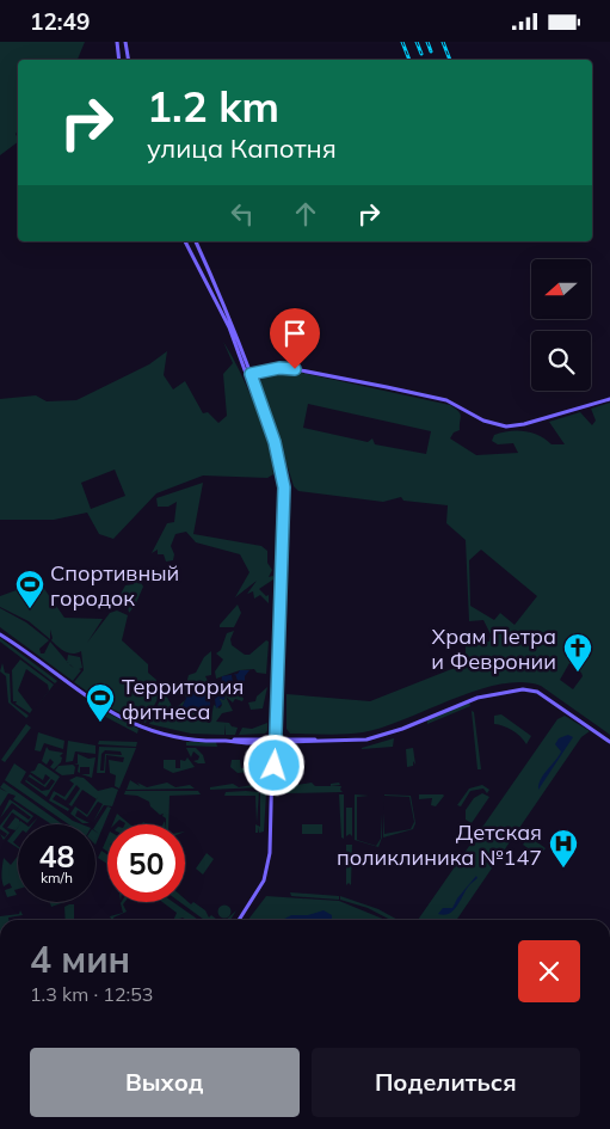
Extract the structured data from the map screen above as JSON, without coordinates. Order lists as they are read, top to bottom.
{
  "places": {
    "sports": ["Спортивный городок", "Территория фитнеса"],
    "church": ["Храм Петра и Февронии"],
    "hospital": ["Детская поликлиника №147"]
  },
  "north": "left",
  "page": {
    "status": "12:49",
    "turn": ["1.2 km", "улица Капотня"],
    "speed": "48 km/h",
    "limit": "50",
    "heading": ["4 мин", "1.3 km · 12:53"],
    "buttons": ["Выход", "Поделиться"]
  }
}
